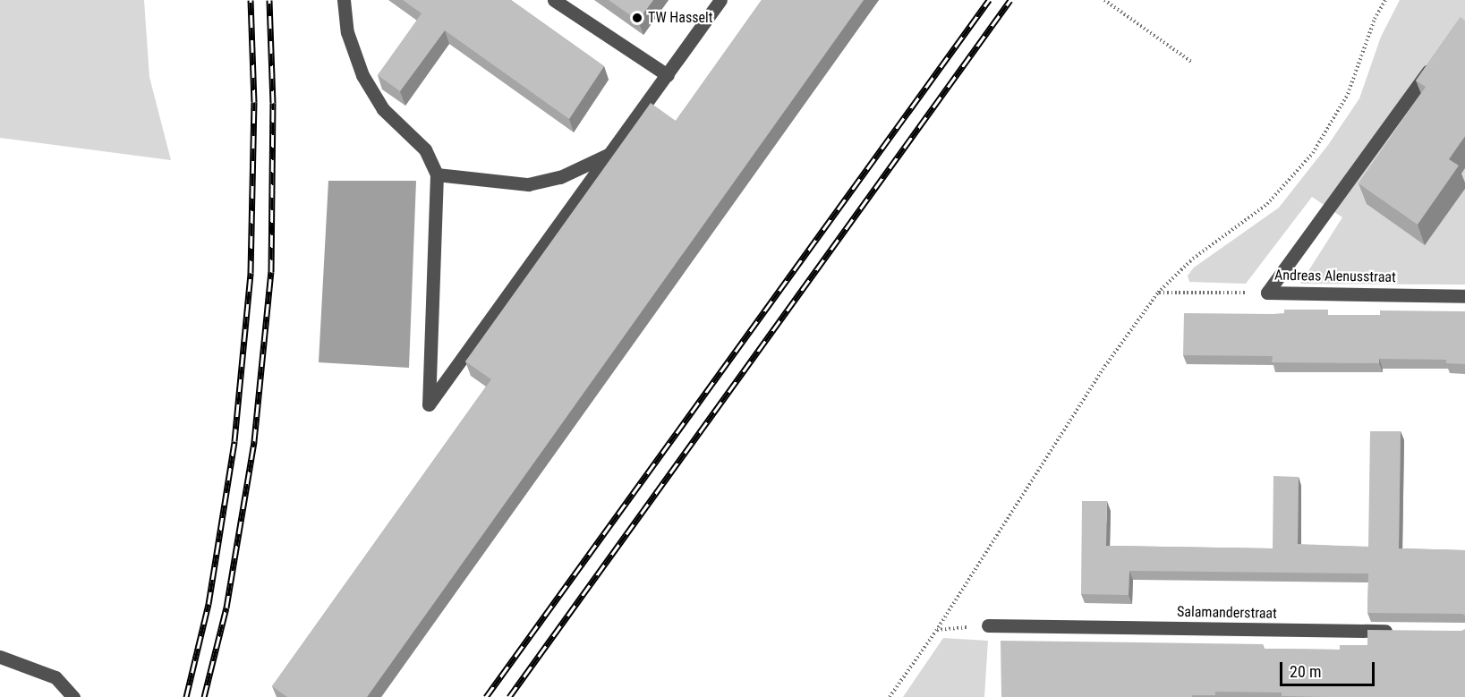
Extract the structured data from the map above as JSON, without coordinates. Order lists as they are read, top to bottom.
{
  "streets": {
    "street": ["Andreas Alenusstraat", "Salamanderstraat"]
  },
  "places": ["TW Hasselt"],
  "scale_bar": "20 m"
}
